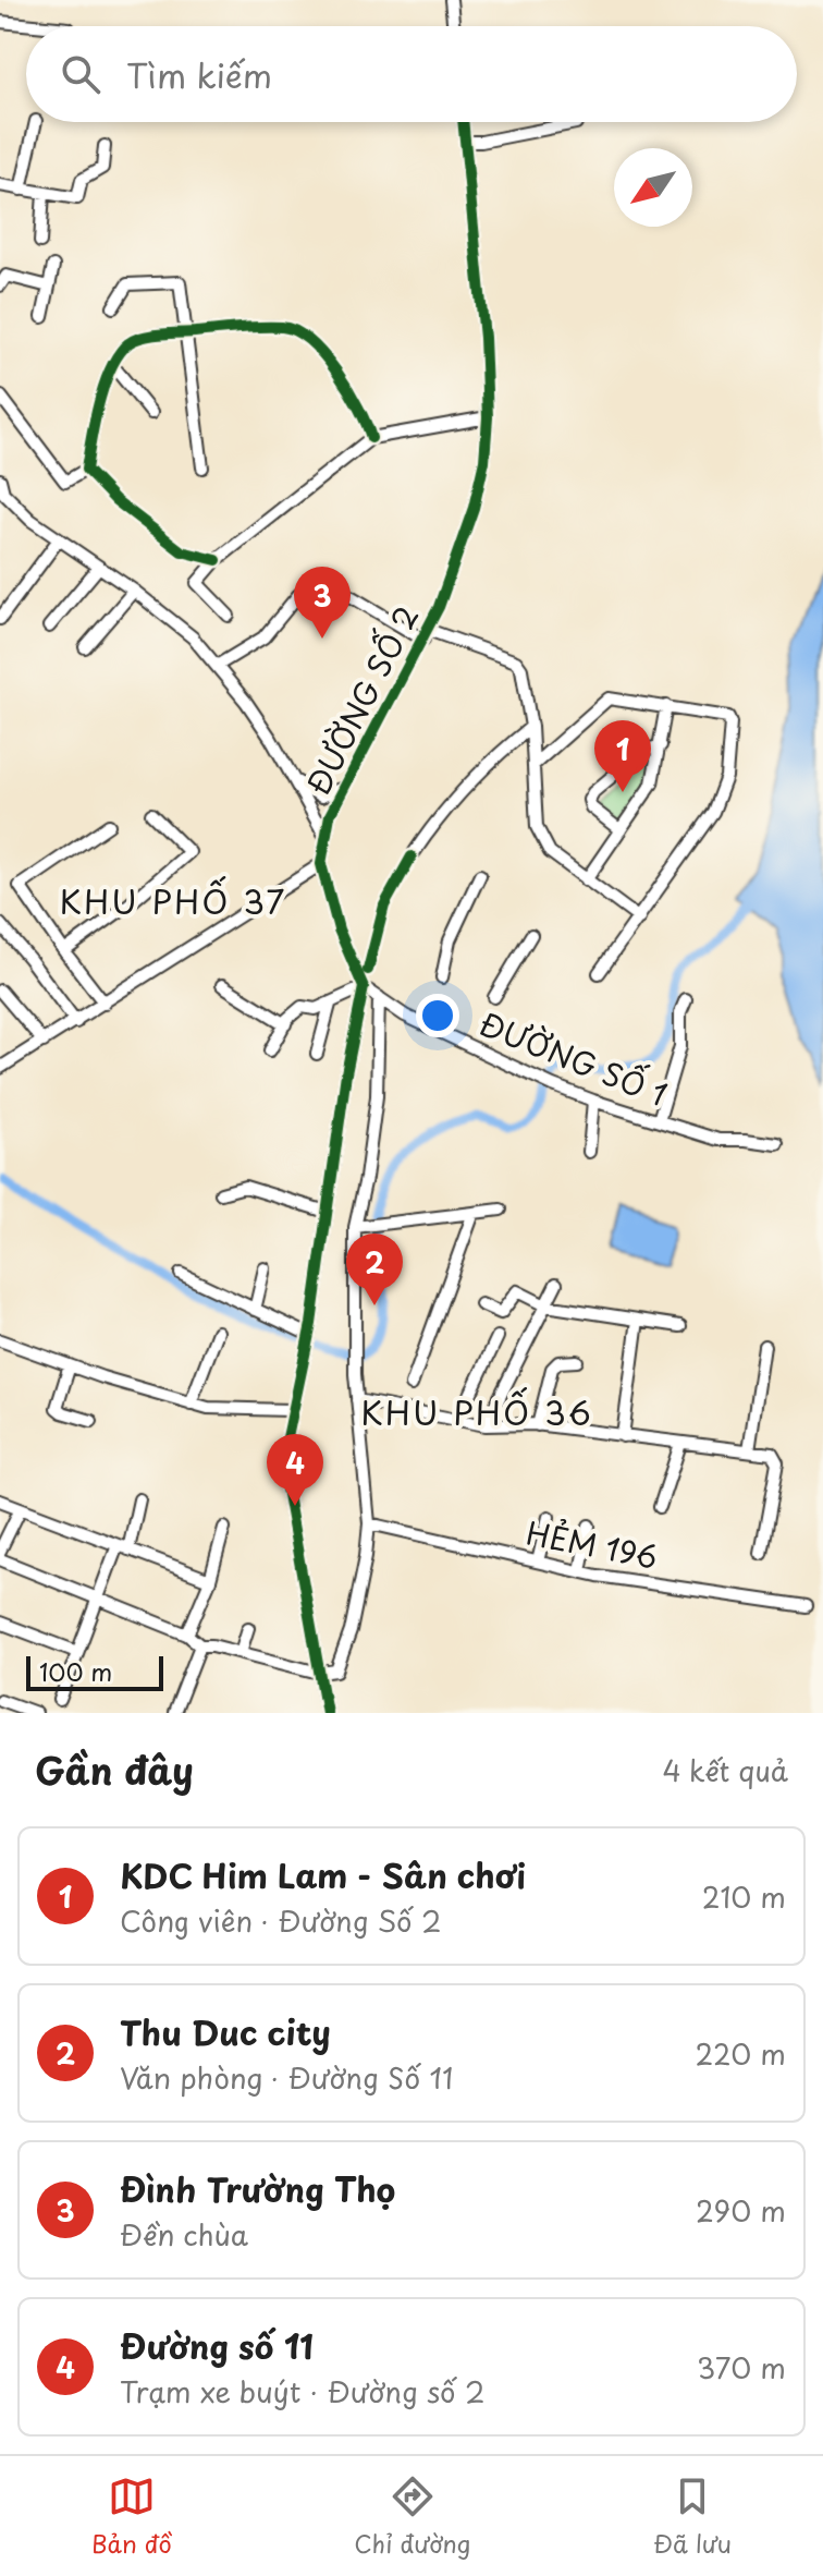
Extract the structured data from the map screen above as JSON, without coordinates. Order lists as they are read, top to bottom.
{
  "streets": {
    "street": ["ĐƯỜNG SỐ 2", "ĐƯỜNG SỐ 1", "HẺM 196"]
  },
  "crossings": [
    ["ĐƯỜNG SỐ 2", "ĐƯỜNG SỐ 1"]
  ],
  "districts": ["KHU PHỐ 37", "KHU PHỐ 36"],
  "scale_bar": "100 m",
  "north": "bottom left",
  "page": {
    "search": "Tìm kiếm",
    "pins": [
      "3",
      "1",
      "2",
      "4"
    ],
    "scale": "100 m",
    "heading": ["Gần đây", "4 kết quả"],
    "list": [
      {
        "mark": "1",
        "name": "KDC Him Lam - Sân chơi",
        "note": "Công viên · Đường Số 2",
        "value": "210 m"
      },
      {
        "mark": "2",
        "name": "Thu Duc city",
        "note": "Văn phòng · Đường Số 11",
        "value": "220 m"
      },
      {
        "mark": "3",
        "name": "Đình Trường Thọ",
        "note": "Đền chùa",
        "value": "290 m"
      },
      {
        "mark": "4",
        "name": "Đường số 11",
        "note": "Trạm xe buýt · Đường số 2",
        "value": "370 m"
      }
    ],
    "nav": ["Bản đồ", "Chỉ đường", "Đã lưu"]
  }
}
